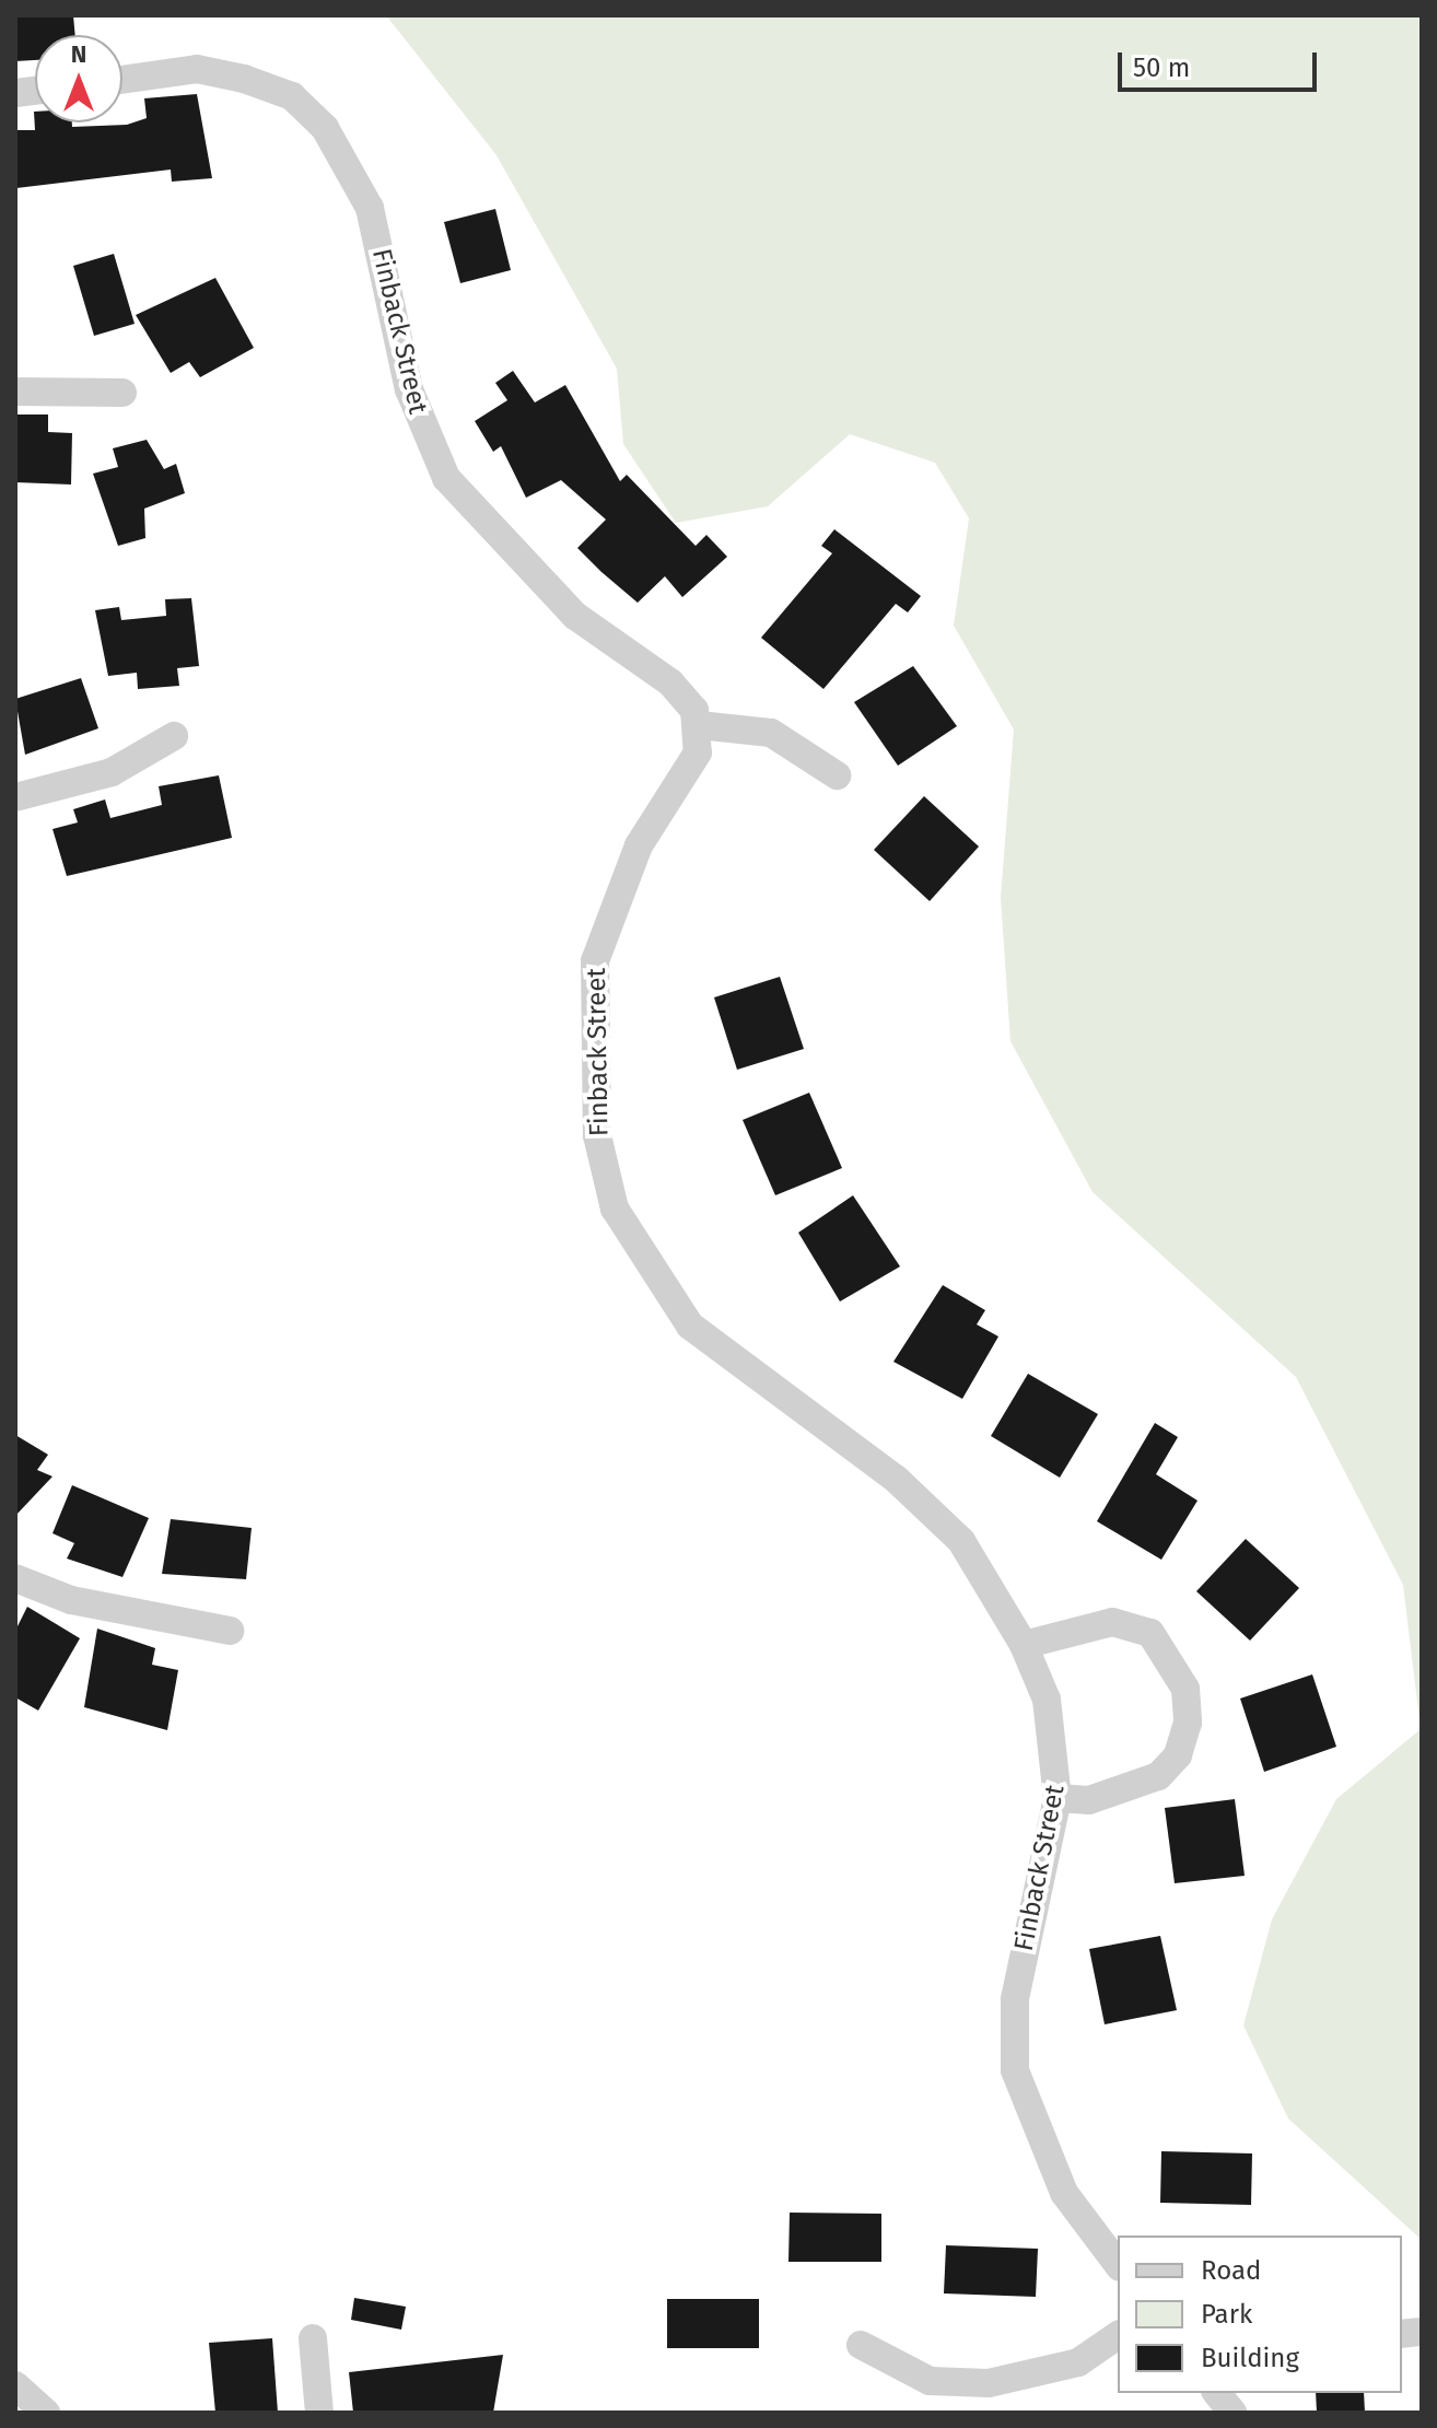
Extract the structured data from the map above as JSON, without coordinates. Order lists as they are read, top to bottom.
{
  "streets": {
    "street": ["Finback Street"]
  },
  "legend": ["Road", "Park", "Building"],
  "scale_bar": "50 m",
  "north": "top"
}
